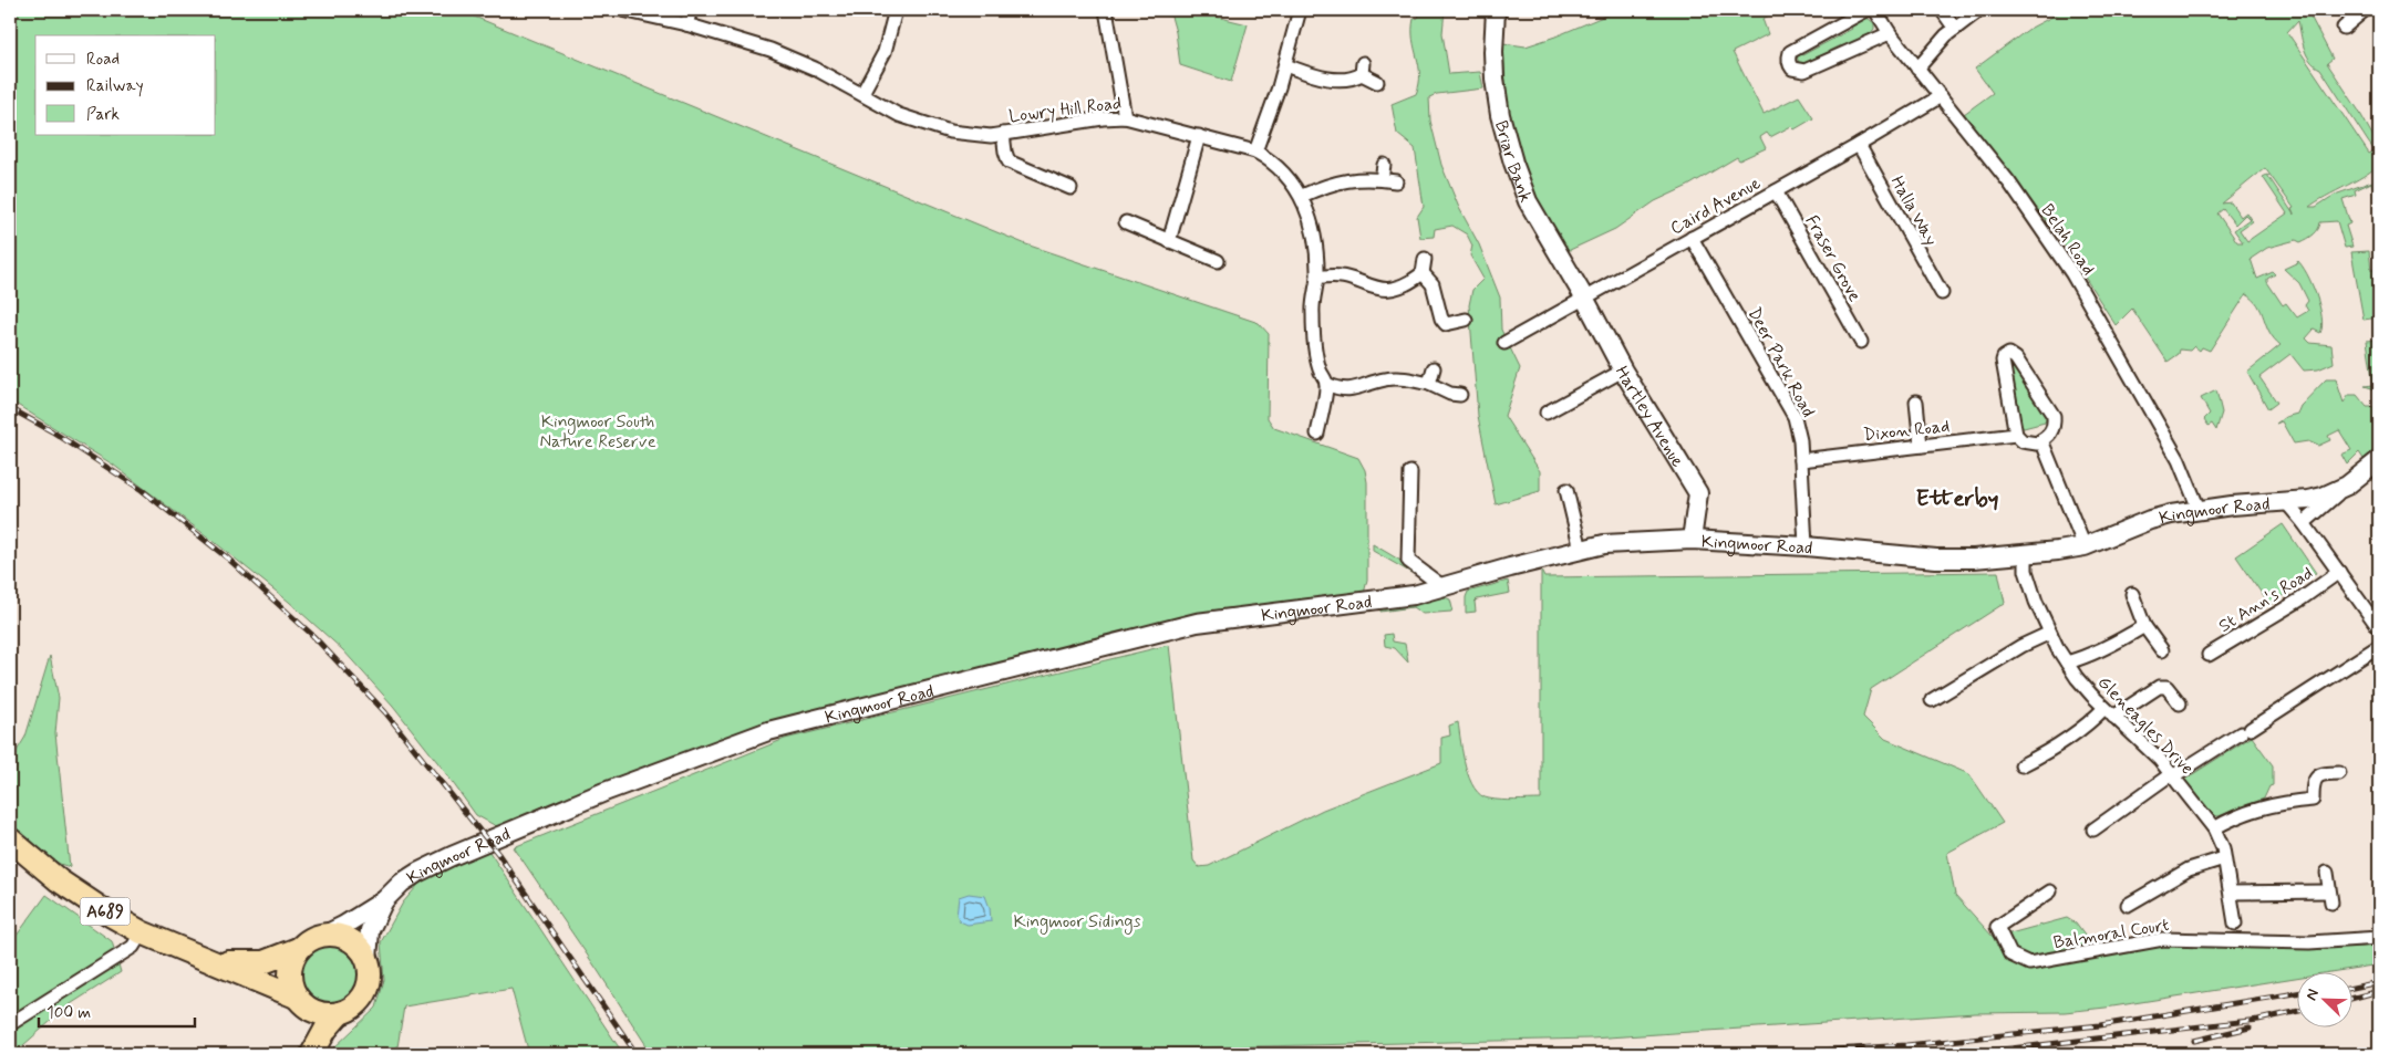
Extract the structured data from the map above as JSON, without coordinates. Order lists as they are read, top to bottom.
{
  "streets": {
    "highway": ["A689"],
    "street": [
      "Lowry Hill Road",
      "Briar Bank",
      "Caird Avenue",
      "Halla Way",
      "Belah Road",
      "Fraser Grove",
      "Deer Park Road",
      "Hartley Avenue",
      "Dixon Road",
      "Kingmoor Road",
      "St Ann's Road",
      "Gleneagles Drive",
      "Balmoral Court"
    ]
  },
  "crossings": [
    ["Briar Bank", "Caird Avenue"],
    ["Briar Bank", "Hartley Avenue"],
    ["Caird Avenue", "Halla Way"],
    ["Caird Avenue", "Belah Road"],
    ["Caird Avenue", "Fraser Grove"],
    ["Caird Avenue", "Deer Park Road"],
    ["Caird Avenue", "Hartley Avenue"],
    ["Belah Road", "Kingmoor Road"],
    ["Deer Park Road", "Dixon Road"],
    ["Deer Park Road", "Kingmoor Road"],
    ["Hartley Avenue", "Kingmoor Road"],
    ["Kingmoor Road", "Gleneagles Drive"],
    ["Kingmoor Road", "A689"]
  ],
  "districts": ["Etterby"],
  "parks": ["Kingmoor South Nature Reserve", "Kingmoor Sidings"],
  "legend": ["Road", "Railway", "Park"],
  "scale_bar": "100 m",
  "north": "top left"
}
